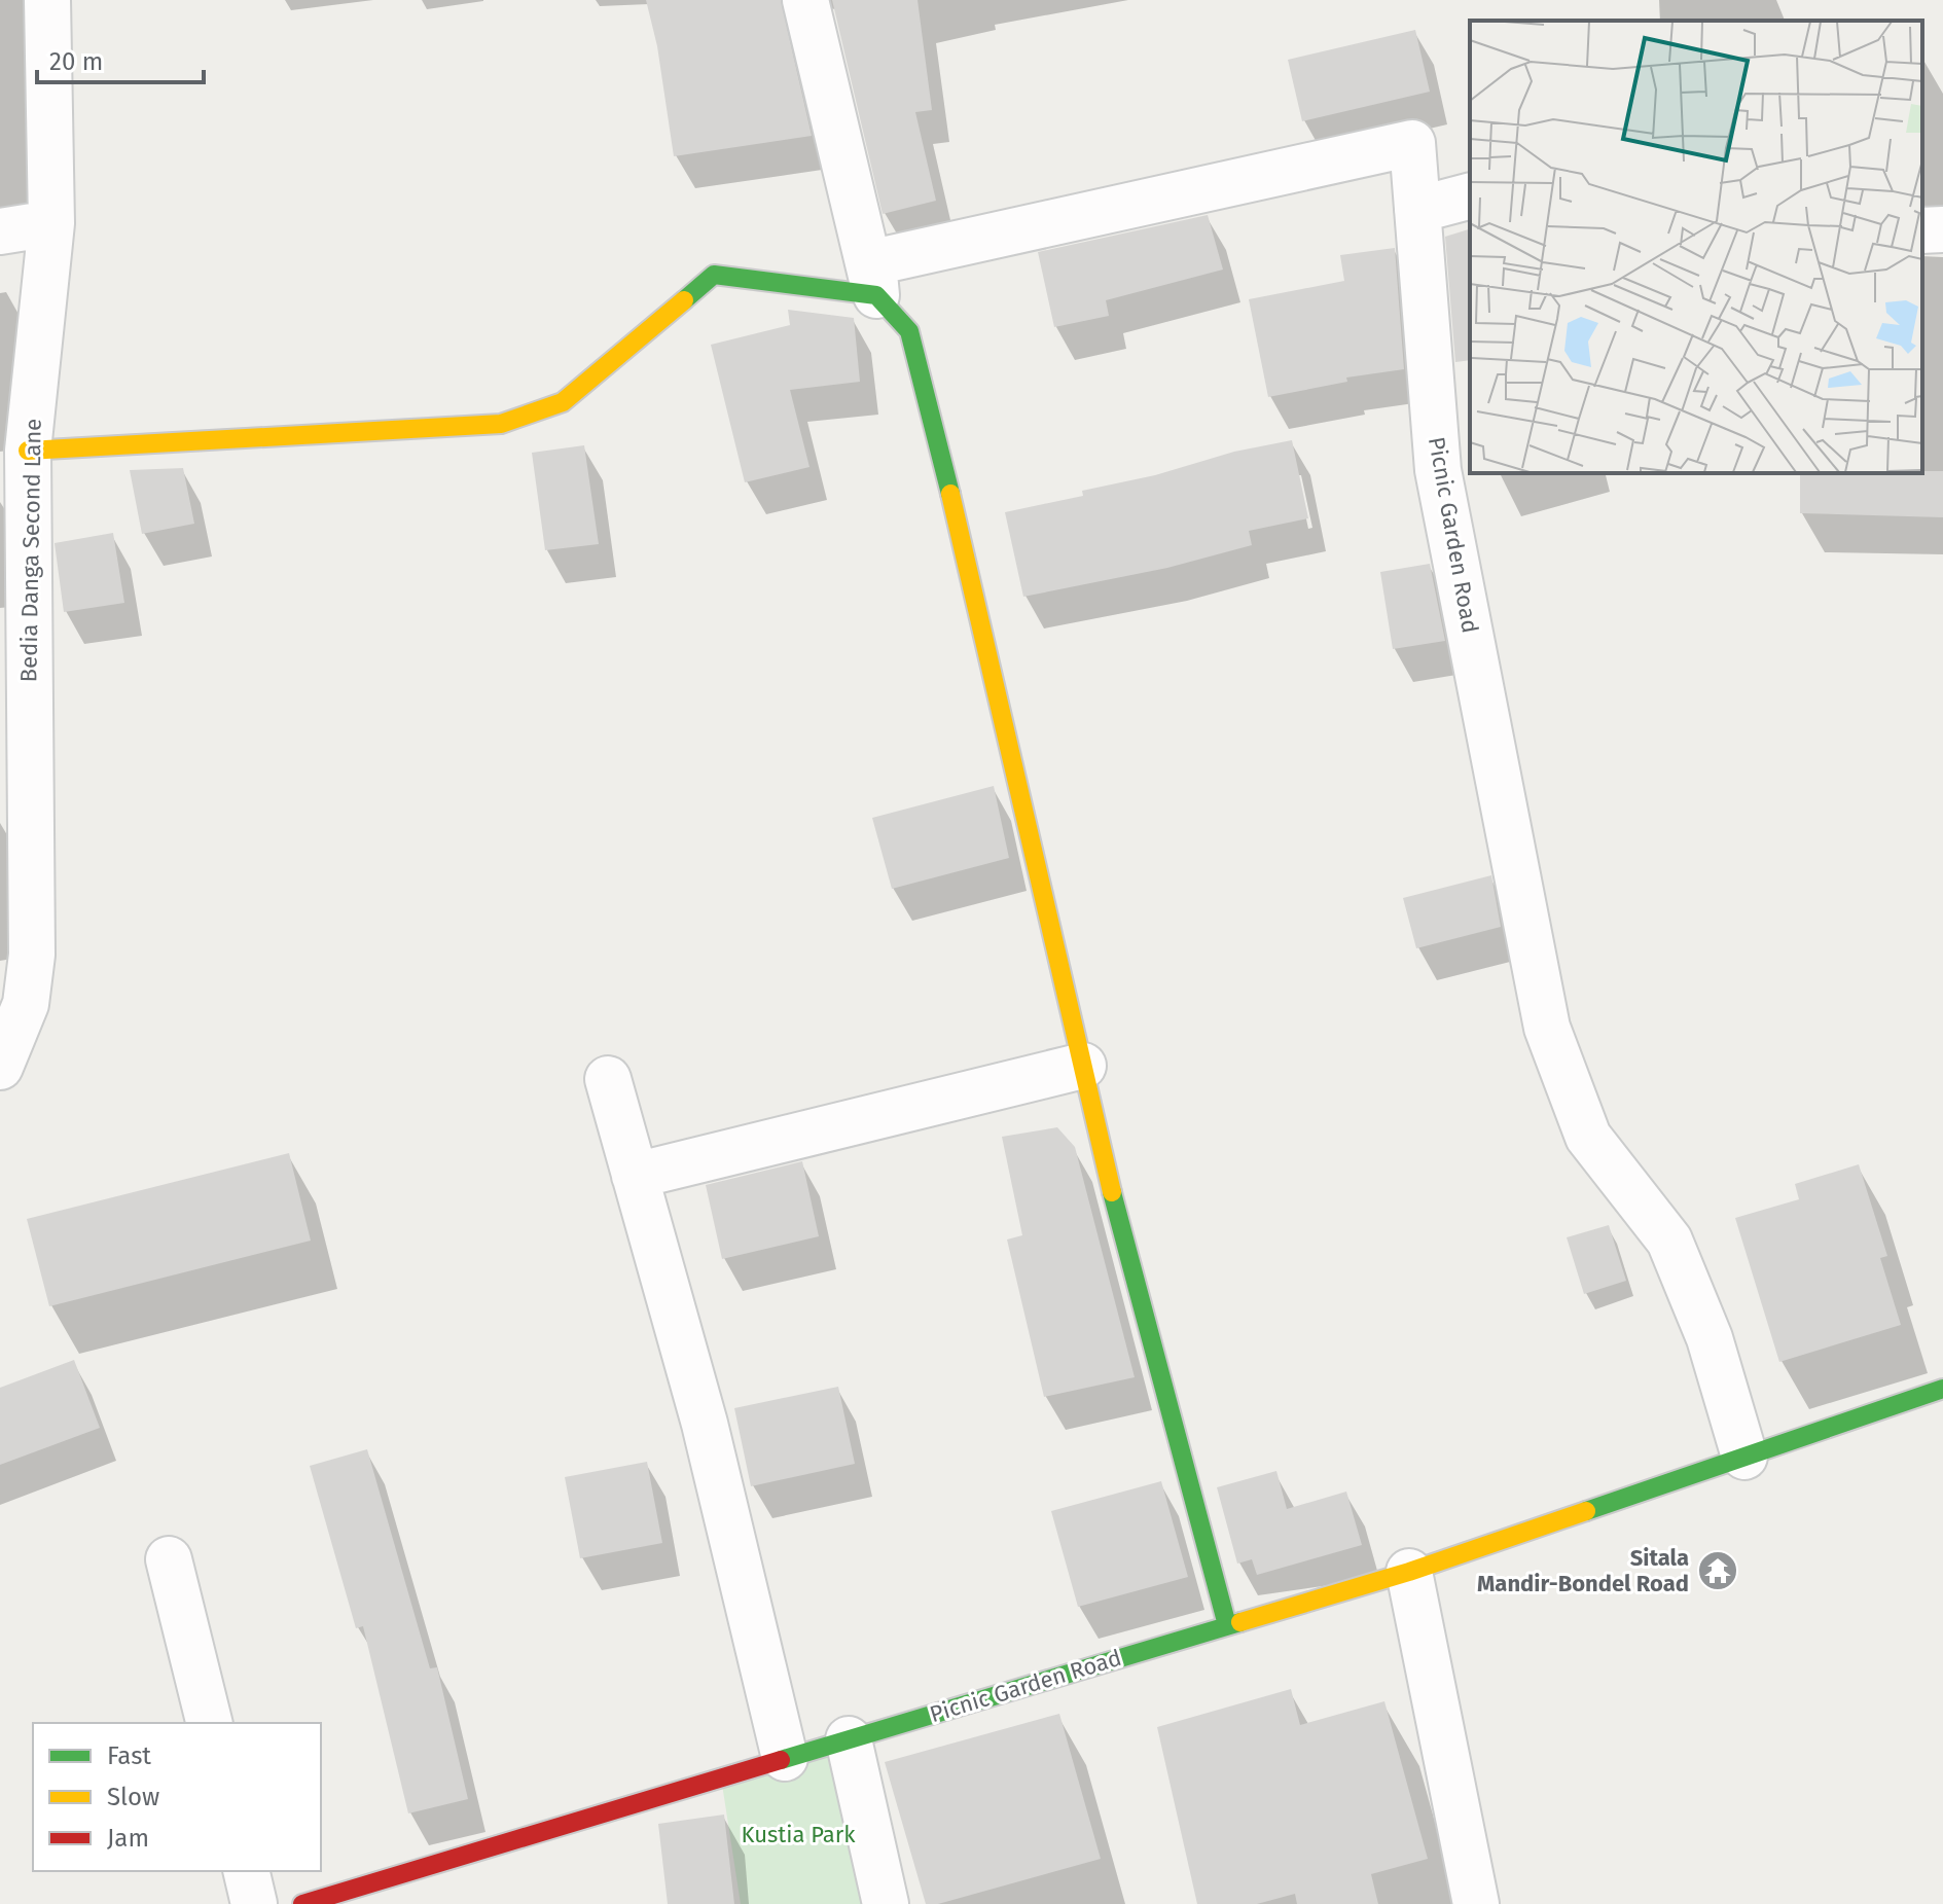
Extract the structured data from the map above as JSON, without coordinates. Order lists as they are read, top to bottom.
{
  "streets": {
    "street": ["Picnic Garden Road", "Bedia Danga Second Lane"]
  },
  "parks": ["Kustia Park"],
  "places": {
    "temple": ["Sitala Mandir-Bondel Road"]
  },
  "legend": ["Fast", "Slow", "Jam"],
  "scale_bar": "20 m"
}
